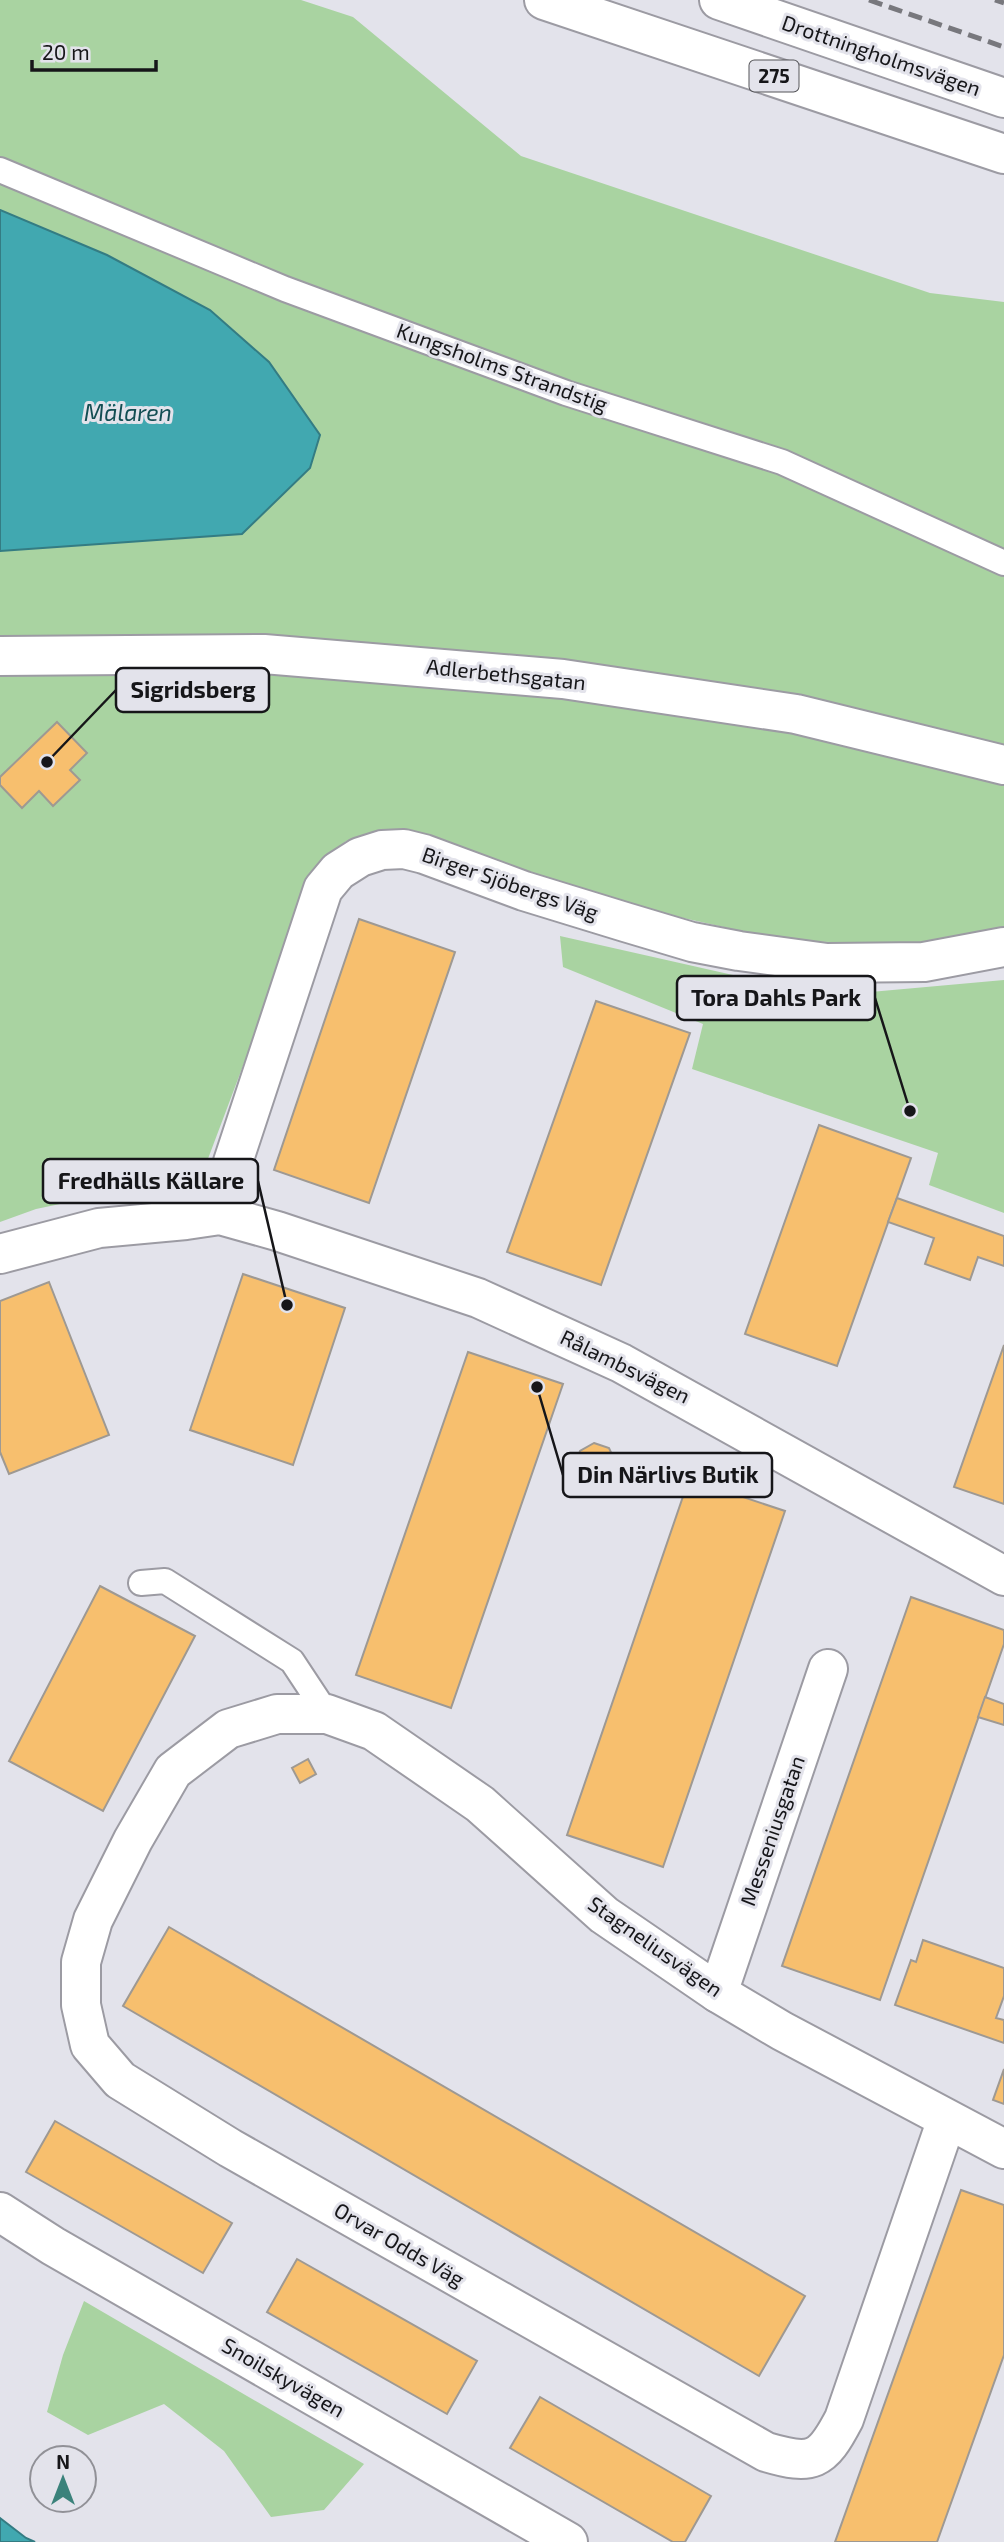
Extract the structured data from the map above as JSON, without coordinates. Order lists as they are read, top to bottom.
{
  "streets": {
    "street": [
      "Drottningholmsvägen",
      "275",
      "Adlerbethsgatan",
      "Birger Sjöbergs Väg",
      "Rålambsvägen",
      "Messeniusgatan",
      "Stagneliusvägen",
      "Orvar Odds Väg",
      "Snoilskyvägen"
    ],
    "lane": ["Kungsholms Strandstig"]
  },
  "crossings": [
    ["Birger Sjöbergs Väg", "Rålambsvägen"],
    ["Messeniusgatan", "Stagneliusvägen"],
    ["Stagneliusvägen", "Orvar Odds Väg"]
  ],
  "water": ["Mälaren"],
  "places": [
    "Sigridsberg",
    "Tora Dahls Park",
    "Fredhälls Källare",
    "Din Närlivs Butik"
  ],
  "scale_bar": "20 m",
  "north": "top"
}
